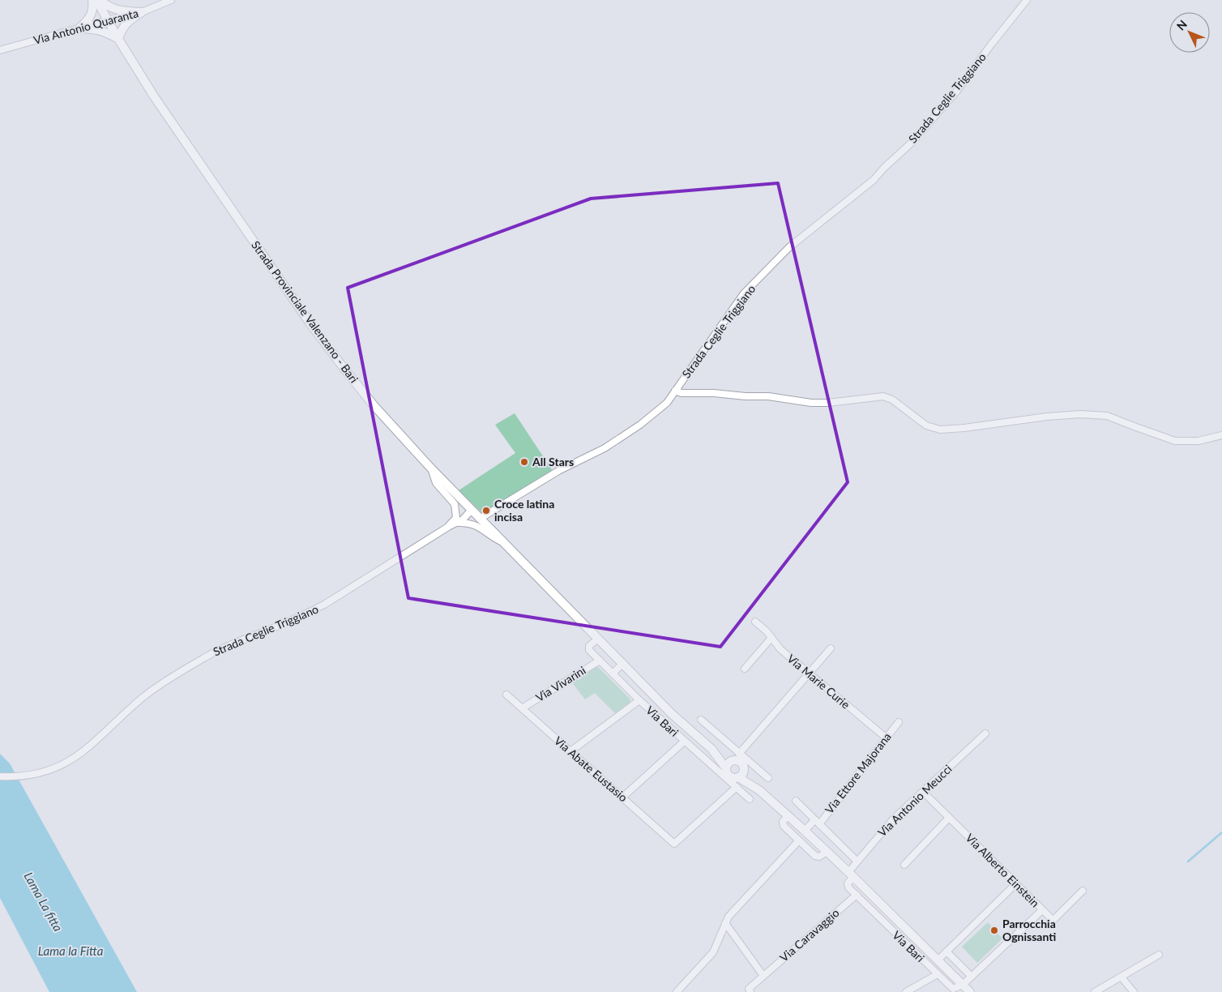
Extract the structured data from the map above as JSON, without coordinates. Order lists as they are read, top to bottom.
{
  "streets": {
    "main road": ["Strada Provinciale Valenzano - Bari", "Via Bari"],
    "street": [
      "Via Antonio Quaranta",
      "Strada Ceglie Triggiano",
      "Via Marie Curie",
      "Via Vivarini",
      "Via Abate Eustasio",
      "Via Ettore Majorana",
      "Via Antonio Meucci",
      "Via Alberto Einstein",
      "Via Caravaggio"
    ]
  },
  "crossings": [
    ["Via Antonio Quaranta", "Strada Provinciale Valenzano - Bari"],
    ["Strada Ceglie Triggiano", "Strada Provinciale Valenzano - Bari"],
    ["Strada Provinciale Valenzano - Bari", "Via Bari"],
    ["Via Marie Curie", "Via Ettore Majorana"],
    ["Via Vivarini", "Via Bari"],
    ["Via Vivarini", "Via Abate Eustasio"],
    ["Via Bari", "Via Abate Eustasio"],
    ["Via Bari", "Via Ettore Majorana"],
    ["Via Bari", "Via Antonio Meucci"],
    ["Via Bari", "Via Caravaggio"],
    ["Via Antonio Meucci", "Via Alberto Einstein"]
  ],
  "water": ["Lama La fitta", "Lama la Fitta"],
  "places": ["All Stars", "Croce latina incisa", "Parrocchia Ognissanti"],
  "north": "top left"
}
